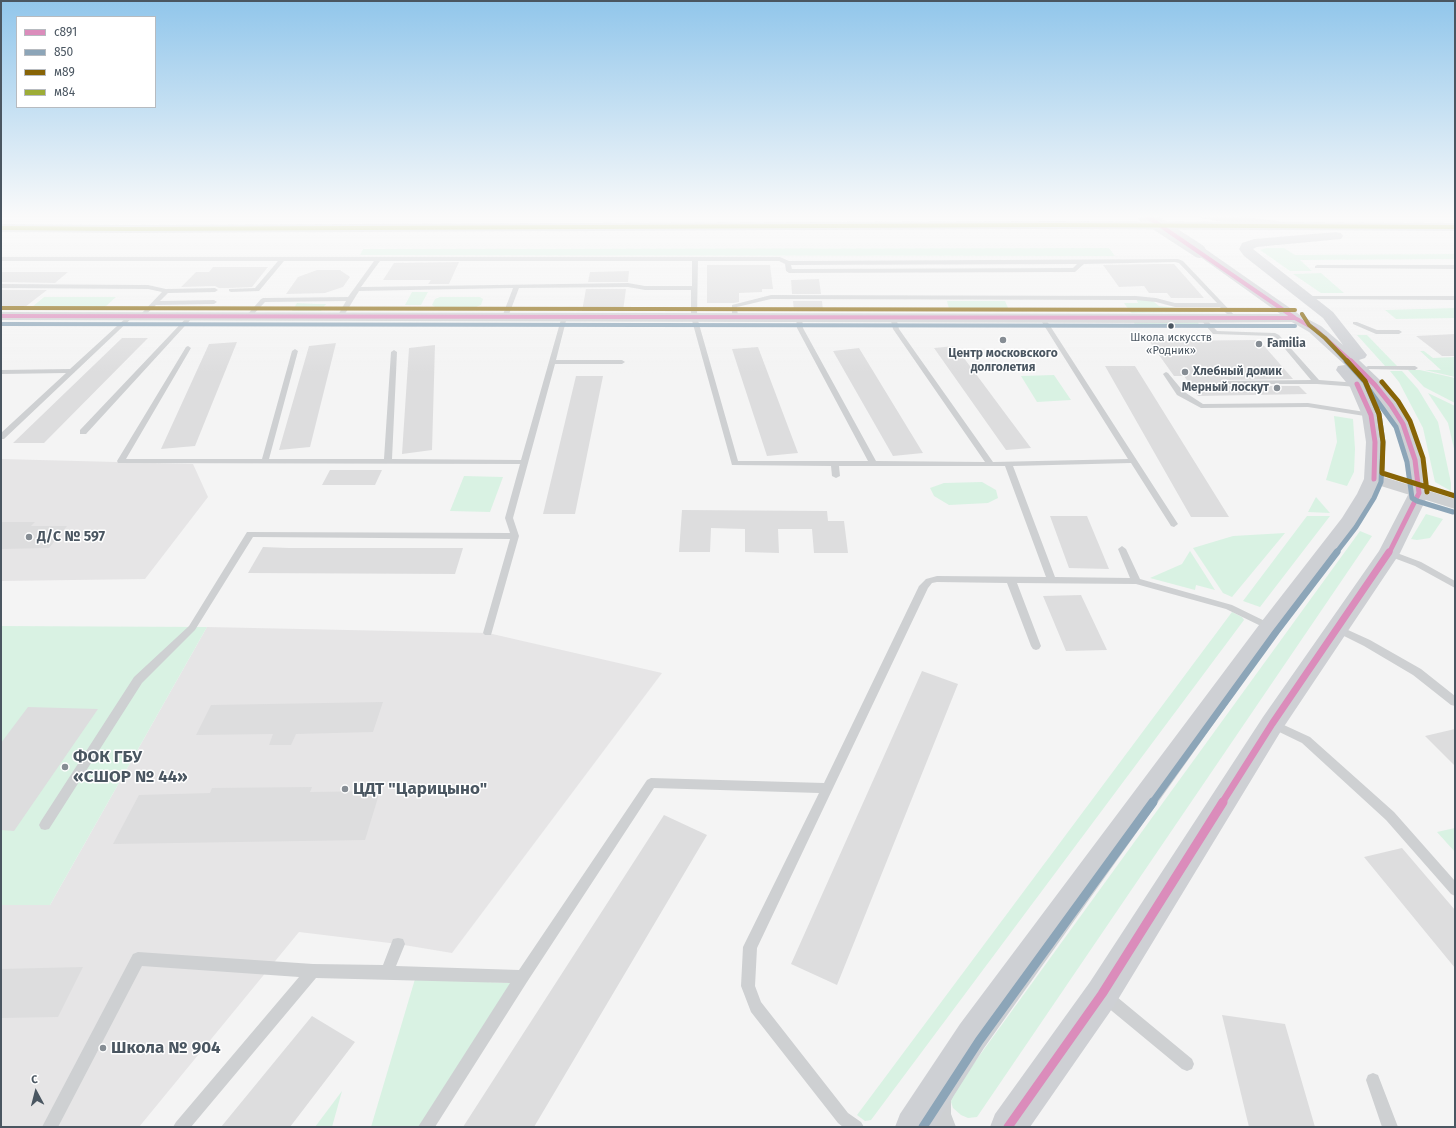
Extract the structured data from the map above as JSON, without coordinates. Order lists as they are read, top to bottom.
{
  "places": [
    "Школа искусств «Родник»",
    "Центр московского долголетия",
    "Familia",
    "Хлебный домик",
    "Мерный лоскут",
    "Д/C № 597",
    "ФОК ГБУ «СШОР № 44»",
    "ЦДТ \"Царицыно\"",
    "Школа № 904"
  ],
  "lines": ["transit line с891", "transit line м89", "transit line 850"],
  "legend": [
    "с891",
    "850",
    "м89",
    "м84"
  ],
  "north": "top"
}
